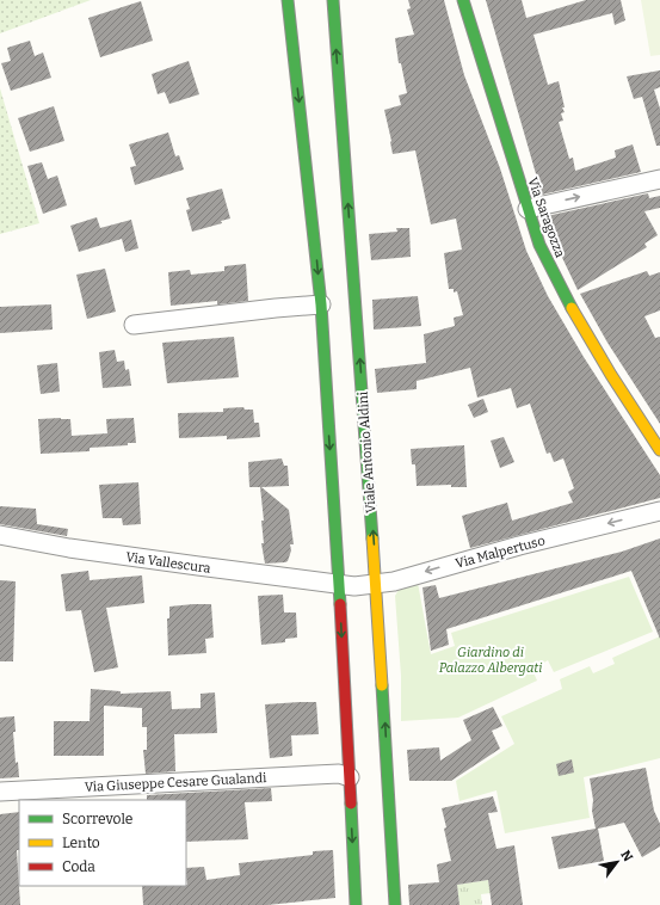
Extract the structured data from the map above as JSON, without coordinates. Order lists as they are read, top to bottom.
{
  "streets": {
    "main road": ["Via Saragozza", "Viale Antonio Aldini"],
    "street": ["Via Malpertuso", "Via Vallescura", "Via Giuseppe Cesare Gualandi"]
  },
  "crossings": [
    ["Viale Antonio Aldini", "Via Malpertuso"],
    ["Via Malpertuso", "Via Vallescura"]
  ],
  "one_way": ["Via Malpertuso"],
  "parks": ["Giardino di Palazzo Albergati"],
  "legend": ["Scorrevole", "Lento", "Coda"],
  "north": "top right"
}
